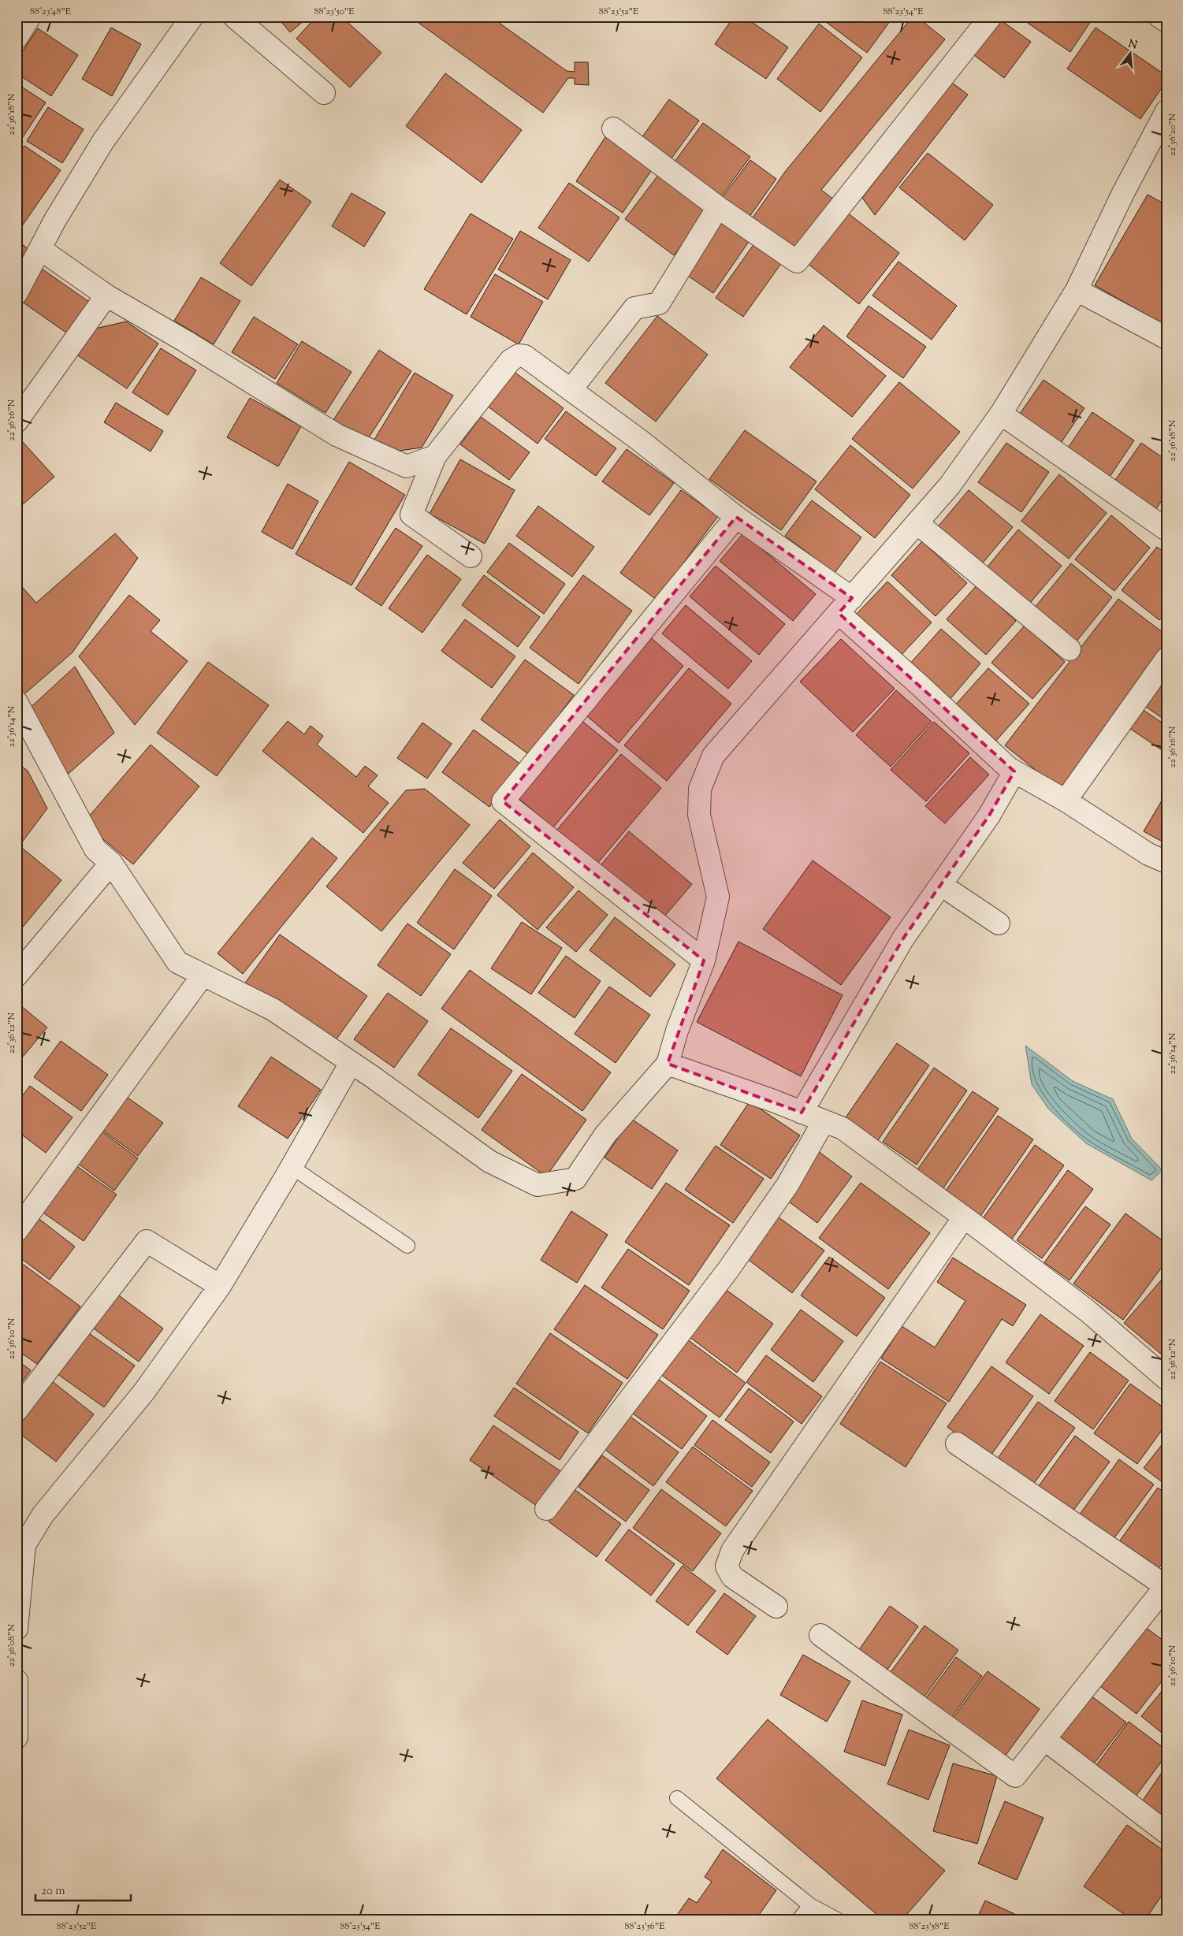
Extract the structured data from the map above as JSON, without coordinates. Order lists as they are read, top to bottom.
{
  "scale_bar": "20 m",
  "north": "top",
  "coordinates": [
    "88°23'48\"E",
    "88°23'50\"E",
    "88°23'52\"E",
    "88°23'54\"E",
    "22°36'18\"N",
    "22°36'20\"N",
    "22°36'16\"N",
    "22°36'14\"N",
    "22°36'12\"N",
    "22°36'10\"N",
    "22°36'08\"N",
    "88°23'56\"E",
    "88°23'58\"E"
  ]
}
